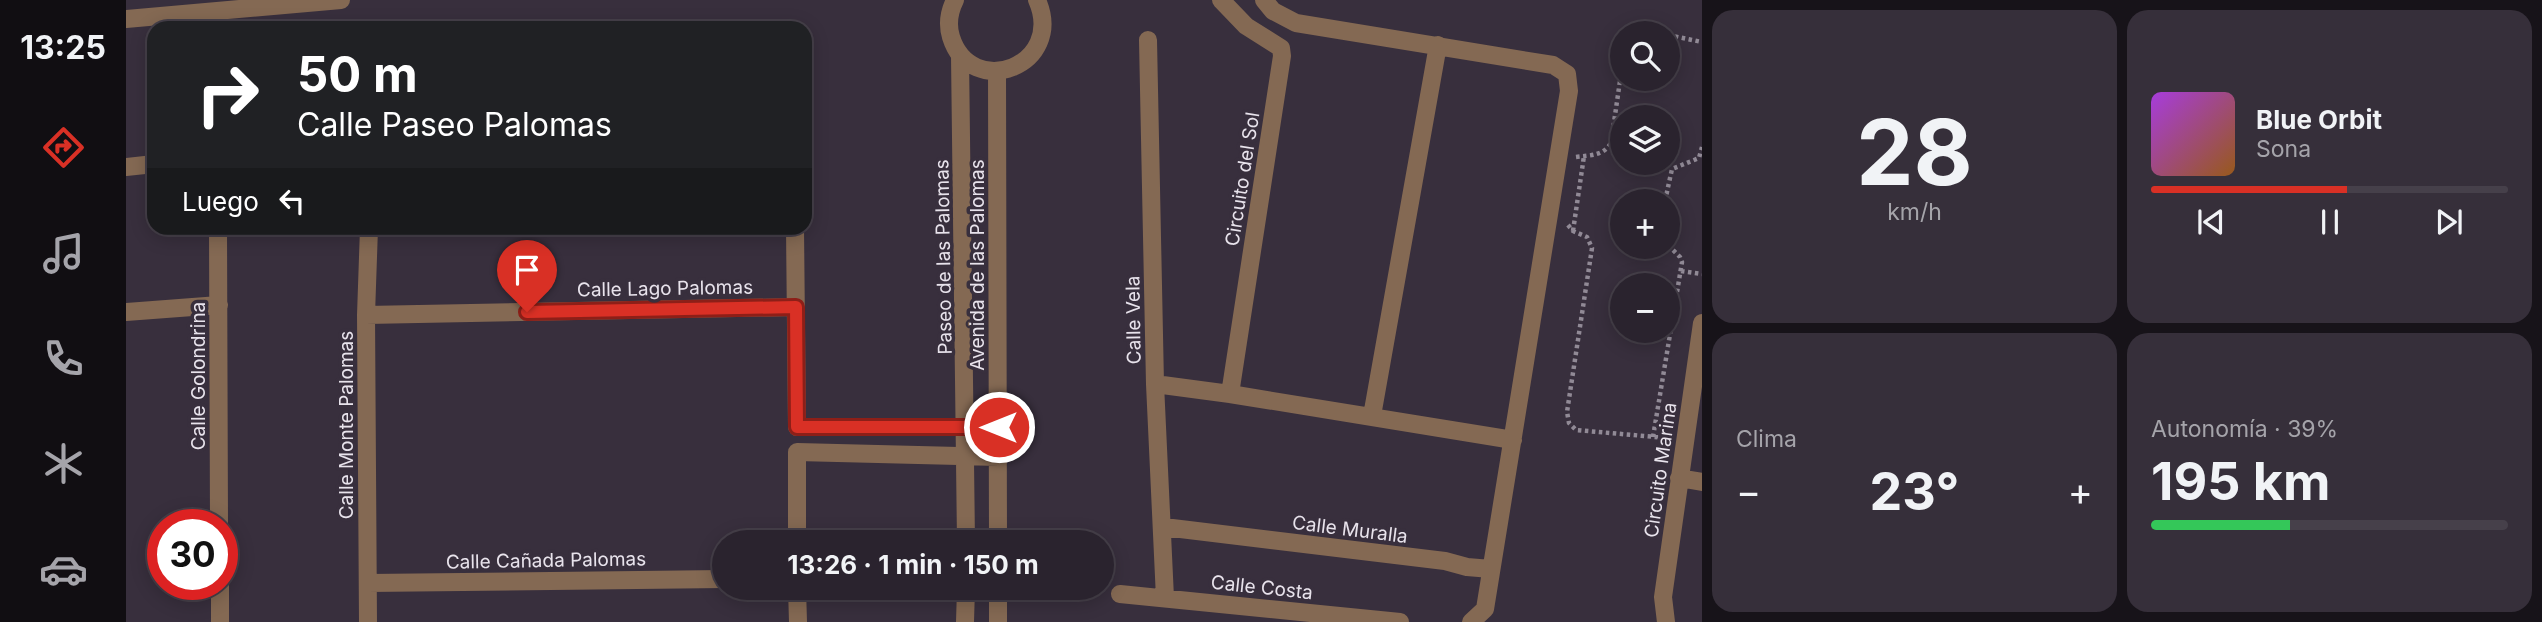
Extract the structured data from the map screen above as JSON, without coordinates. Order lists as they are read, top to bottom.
{
  "streets": {
    "street": [
      "Circuito del Sol",
      "Paseo de las Palomas",
      "Avenida de las Palomas",
      "Calle Lago Palomas",
      "Calle Vela",
      "Calle Golondrina",
      "Calle Monte Palomas",
      "Circuito Marina",
      "Calle Muralla",
      "Calle Cañada Palomas",
      "Calle Costa"
    ]
  },
  "crossings": [
    ["Calle Lago Palomas", "Calle Monte Palomas"],
    ["Calle Vela", "Calle Muralla"],
    ["Calle Vela", "Calle Costa"],
    ["Calle Monte Palomas", "Calle Cañada Palomas"]
  ],
  "page": {
    "tabs": "13:25",
    "tile": [
      ["28", "km/h"],
      "Clima",
      ["Autonomía · 39%", "195 km"]
    ],
    "map_buttons": ["+", "−"],
    "turn": ["50 m", "Calle Paseo Palomas"],
    "song": ["Blue Orbit", "Sona"],
    "then": "Luego",
    "heat": ["−", "23°", "+"],
    "limit": "30",
    "trip": "13:26 · 1 min · 150 m"
  }
}
